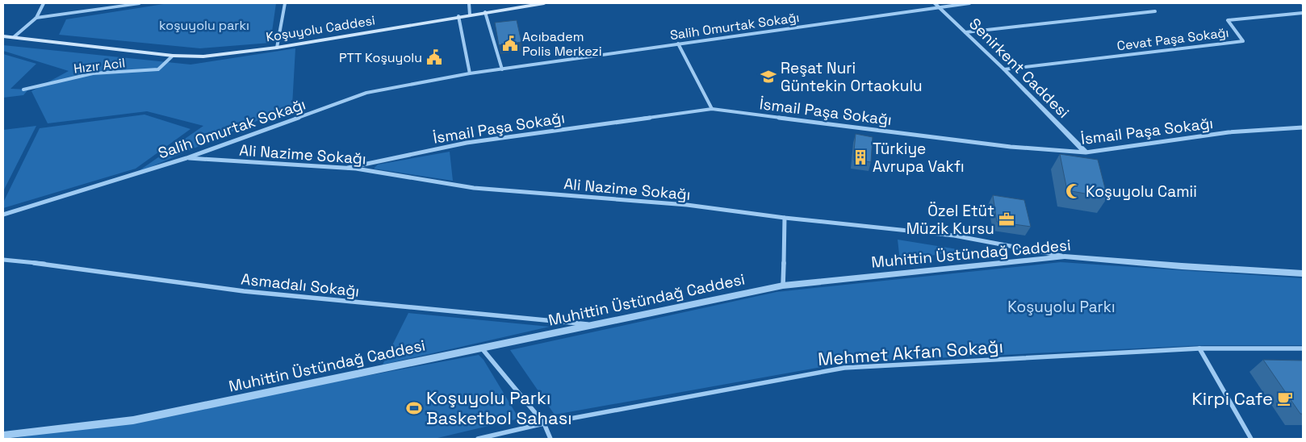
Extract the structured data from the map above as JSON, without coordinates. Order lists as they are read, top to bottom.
{
  "streets": {
    "main road": ["Koşuyolu Caddesi"],
    "street": [
      "Salih Omurtak Sokağı",
      "Cevat Paşa Sokağı",
      "Hızır Acil",
      "Senirkent Caddesi",
      "İsmail Paşa Sokağı",
      "Ali Nazime Sokağı",
      "Muhittin Üstündağ Caddesi",
      "Asmadalı Sokağı",
      "Mehmet Akfan Sokağı"
    ]
  },
  "crossings": [
    ["Salih Omurtak Sokağı", "Senirkent Caddesi"],
    ["Salih Omurtak Sokağı", "Ali Nazime Sokağı"],
    ["Koşuyolu Caddesi", "Hızır Acil"],
    ["Cevat Paşa Sokağı", "Senirkent Caddesi"],
    ["Senirkent Caddesi", "İsmail Paşa Sokağı"],
    ["İsmail Paşa Sokağı", "Ali Nazime Sokağı"],
    ["Ali Nazime Sokağı", "Muhittin Üstündağ Caddesi"],
    ["Muhittin Üstündağ Caddesi", "Asmadalı Sokağı"]
  ],
  "parks": ["koşuyolu parkı", "Koşuyolu Parkı"],
  "places": {
    "public building": ["Acıbadem Polis Merkezi", "PTT Koşuyolu"],
    "school or university": ["Reşat Nuri Güntekin Ortaokulu"],
    "building": ["Türkiye Avrupa Vakfı"],
    "mosque": ["Koşuyolu Camii"],
    "office": ["Özel Etüt Müzik Kursu"],
    "cafe": ["Kirpi Cafe"],
    "sports": ["Koşuyolu Parkı Basketbol Sahası"]
  }
}
